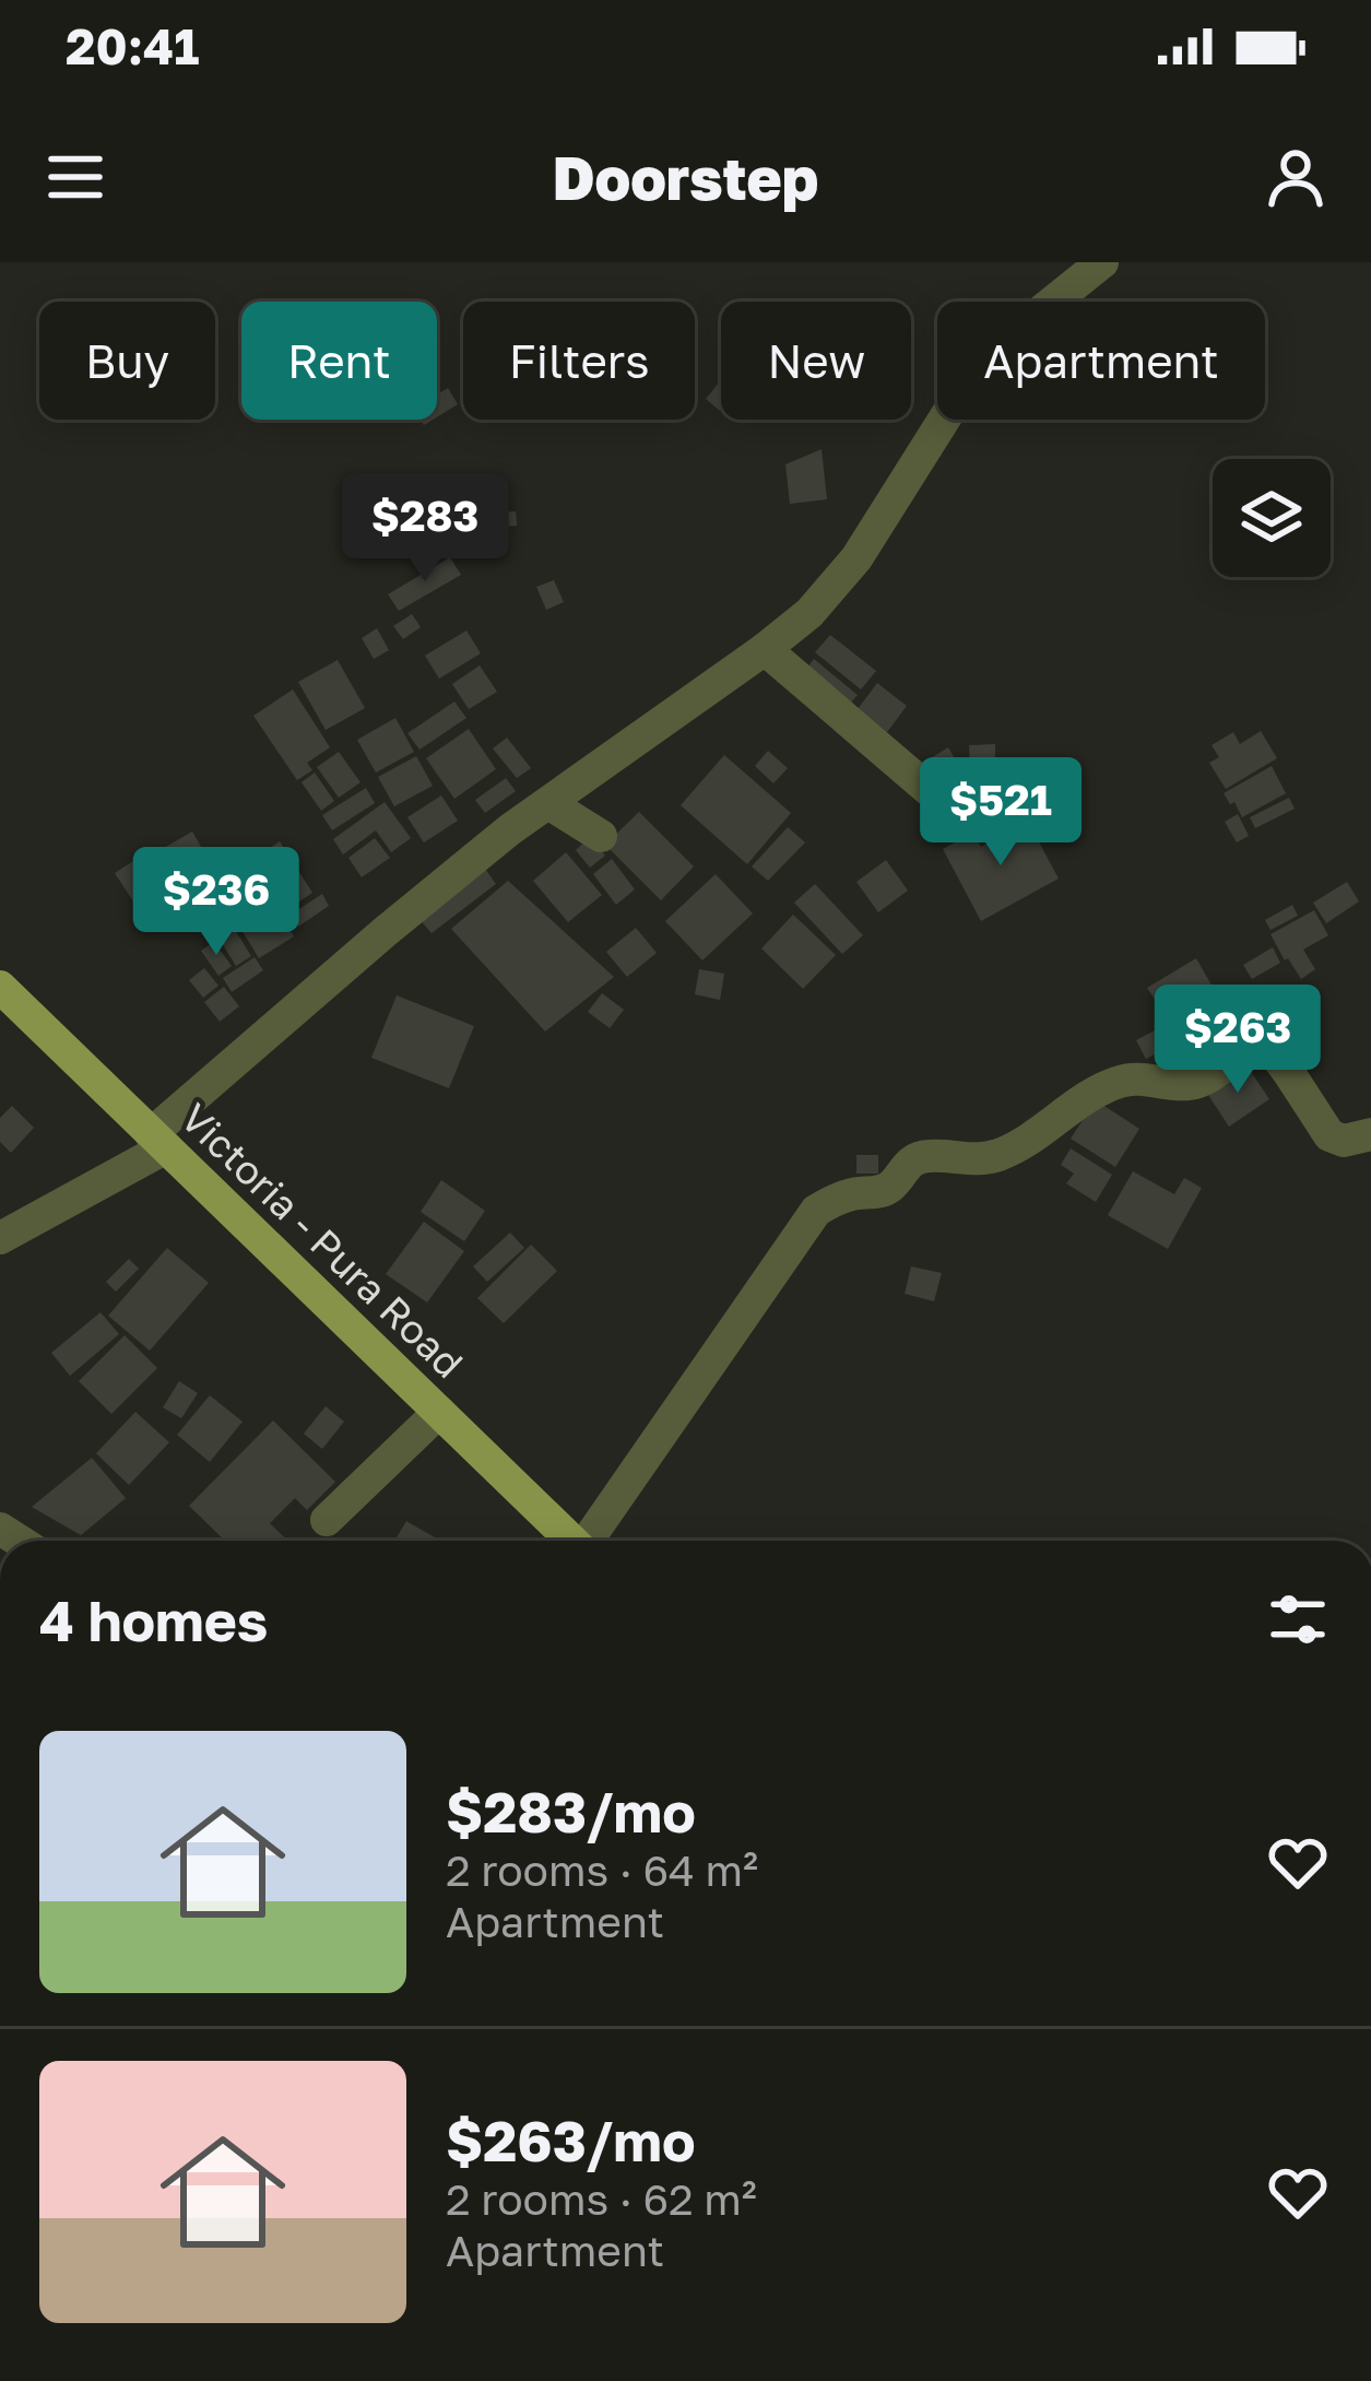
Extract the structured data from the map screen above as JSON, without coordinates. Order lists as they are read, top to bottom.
{
  "streets": {
    "main road": ["Victoria - Pura Road"]
  },
  "page": {
    "status": "20:41",
    "header": "Doorstep",
    "chip": [
      "Buy",
      "Rent",
      "Filters",
      "New",
      "Apartment"
    ],
    "price": [
      "$283",
      "$521",
      "$236",
      "$263"
    ],
    "heading": "4 homes",
    "list": [
      {
        "name": "$283/mo",
        "note": "2 rooms · 64 m² · Apartment"
      },
      {
        "name": "$263/mo",
        "note": "2 rooms · 62 m² · Apartment"
      }
    ]
  }
}
